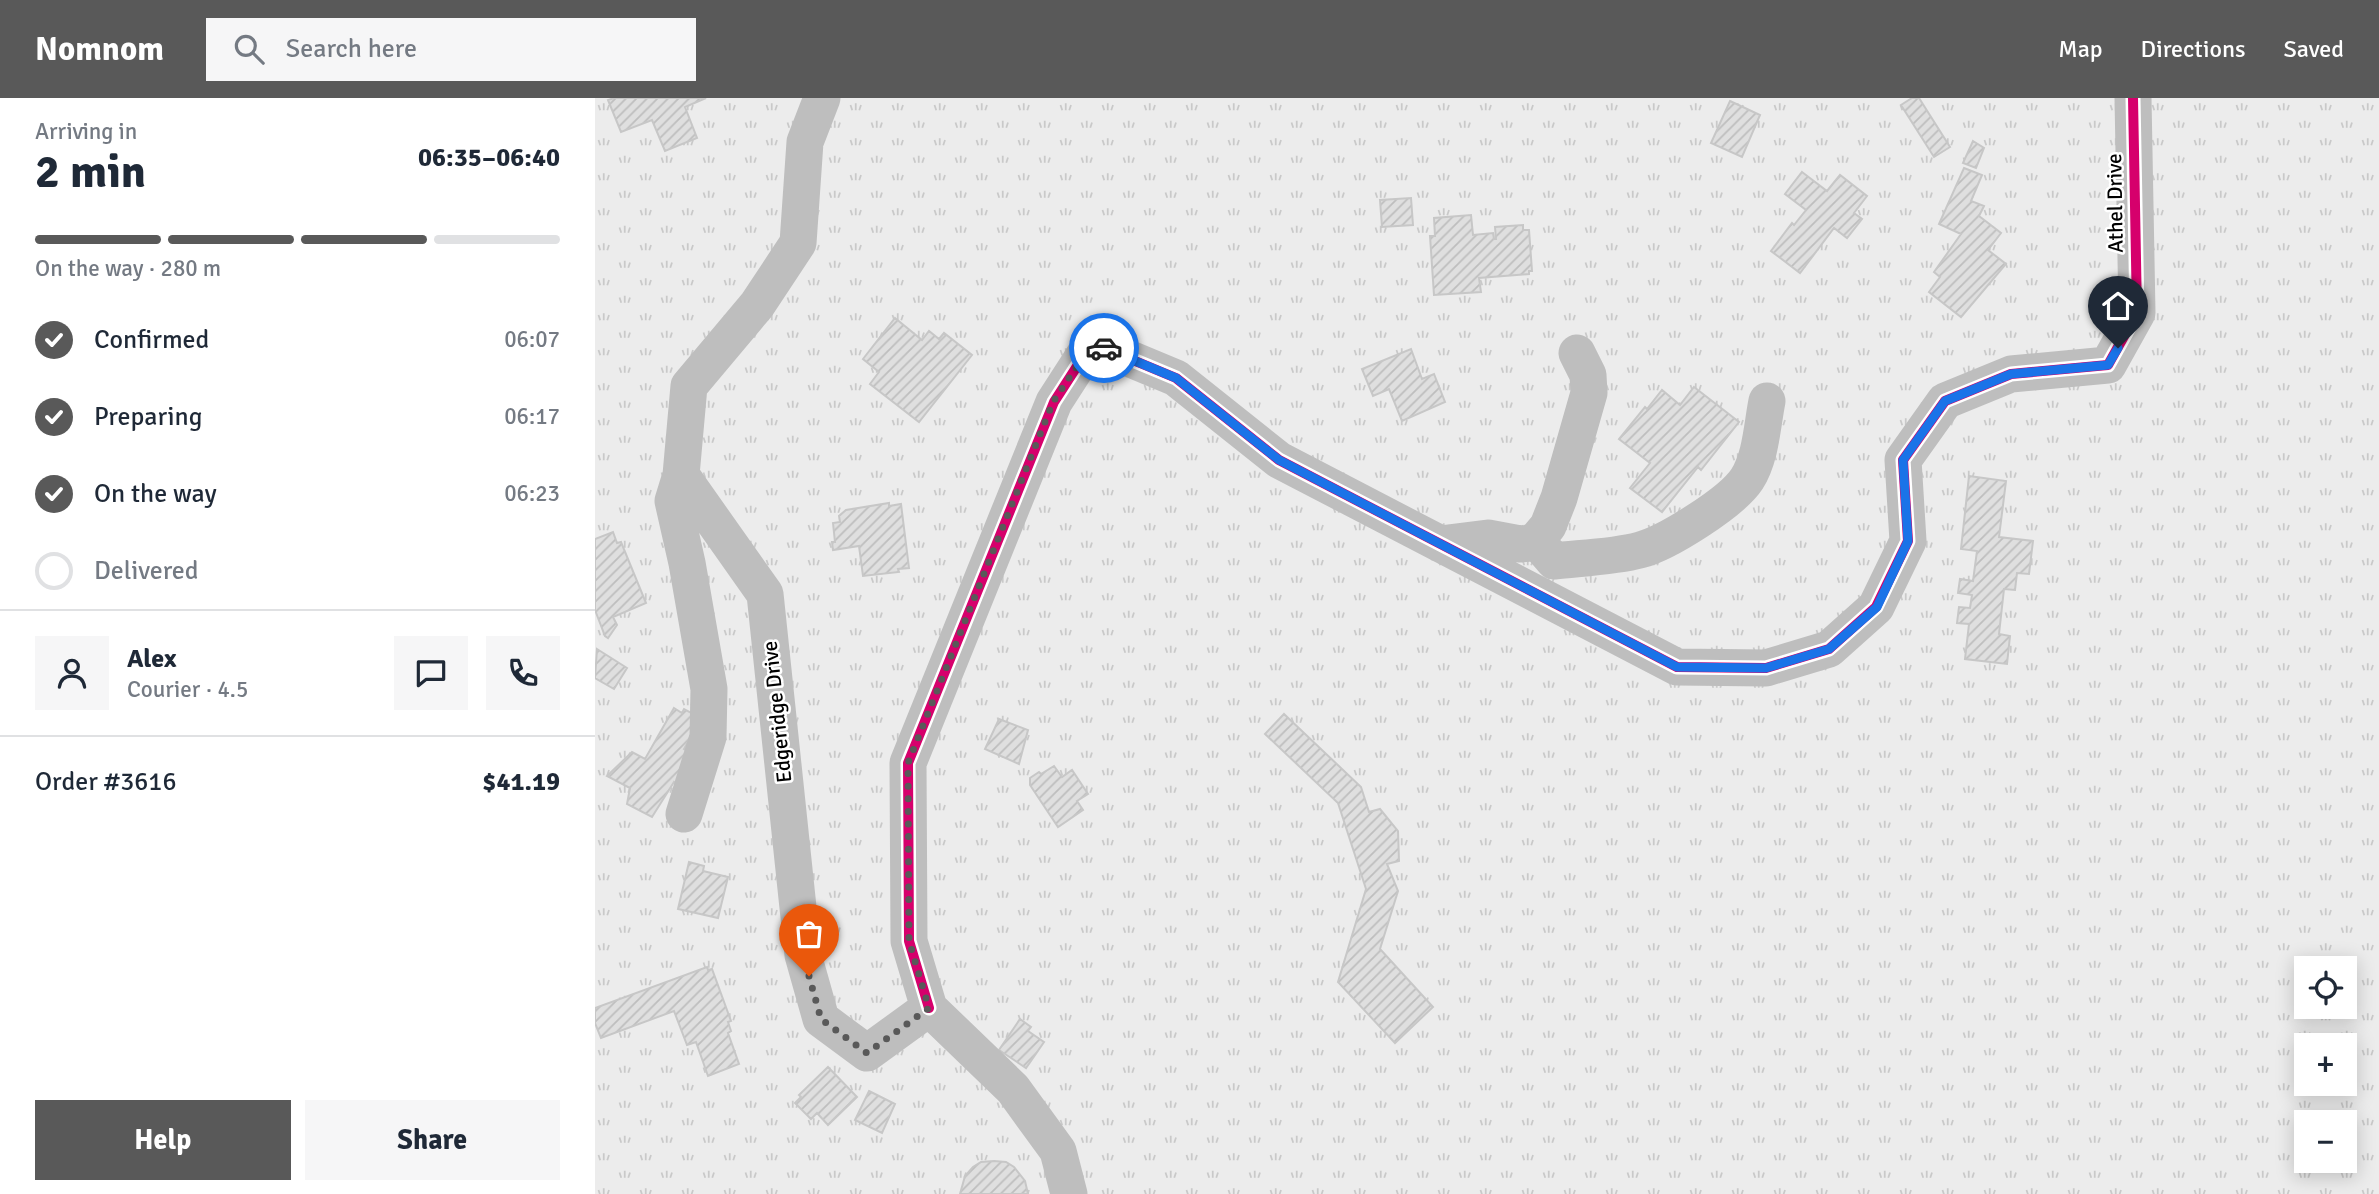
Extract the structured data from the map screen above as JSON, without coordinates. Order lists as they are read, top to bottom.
{
  "streets": {
    "street": ["Athel Drive", "Edgeridge Drive"]
  },
  "crossings": [
    ["Athel Drive", "Edgeridge Drive"]
  ],
  "page": {
    "header": "Nomnom",
    "search": "Search here",
    "nav": ["Map", "Directions", "Saved"],
    "heading": ["2 min", "Arriving in", "06:35–06:40"],
    "panel": [
      "Alex",
      "Courier · 4.5",
      "Order #3616",
      "$41.19"
    ],
    "bar": "On the way · 280 m",
    "list": [
      ["Confirmed", "06:07"],
      ["Preparing", "06:17"],
      ["On the way", "06:23"],
      "Delivered"
    ],
    "map_buttons": ["+", "−"],
    "buttons": ["Help", "Share"]
  }
}
